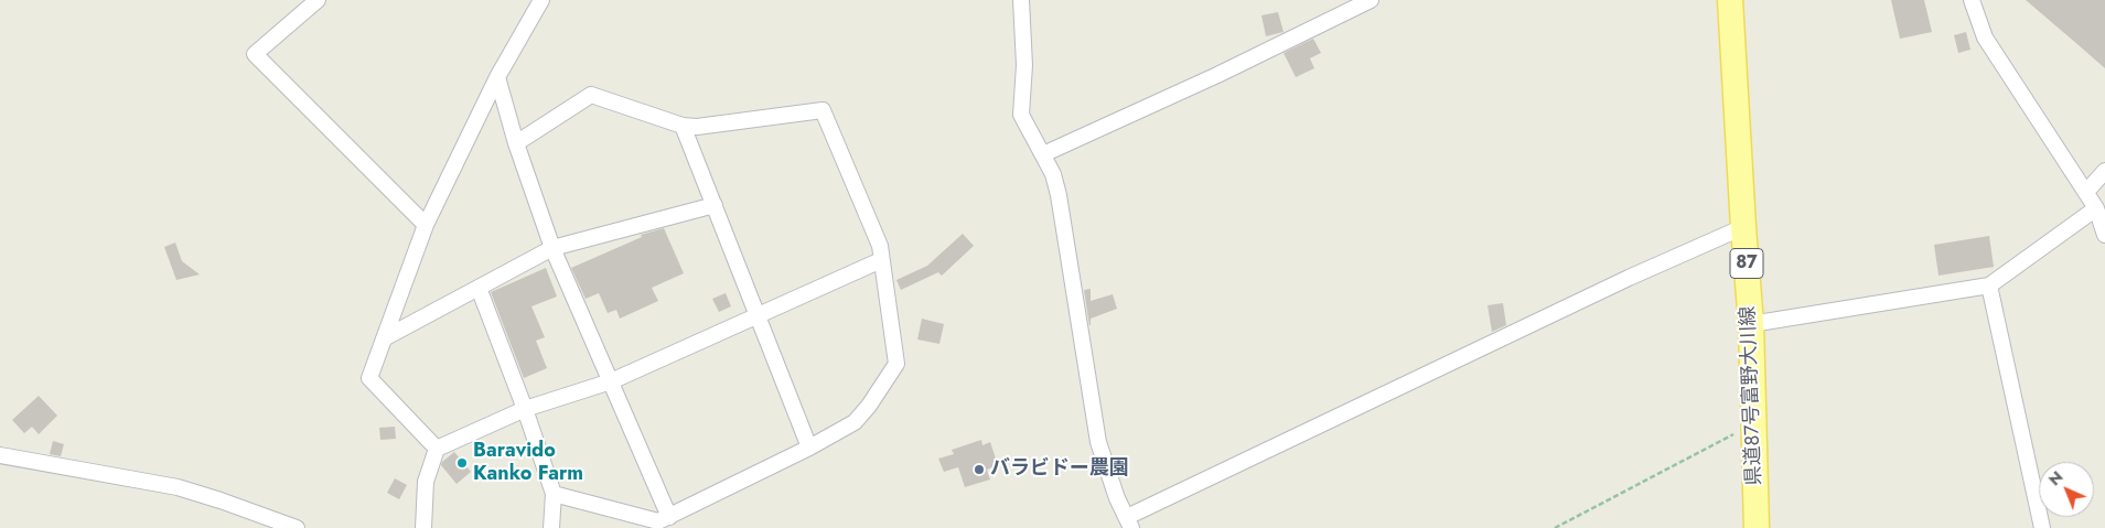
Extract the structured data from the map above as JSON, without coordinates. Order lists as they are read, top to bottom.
{
  "streets": {
    "main road": ["87", "県道87号富野大川線"]
  },
  "places": ["Baravido Kanko Farm", "バラビドー農園"],
  "north": "top left"
}
